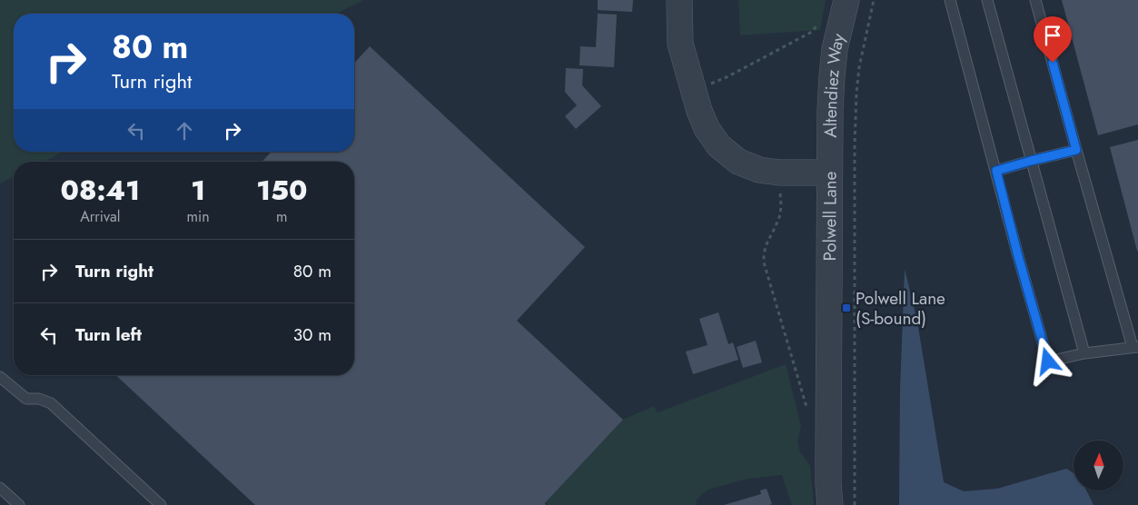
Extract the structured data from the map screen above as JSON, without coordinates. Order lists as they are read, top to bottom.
{
  "streets": {
    "street": ["Altendiez Way", "Polwell Lane"]
  },
  "crossings": [
    ["Altendiez Way", "Polwell Lane"]
  ],
  "places": {
    "transit": ["Polwell Lane (S-bound)"]
  },
  "north": "top",
  "page": {
    "turn": ["80 m", "Turn right"],
    "eta": [
      "08:41",
      "Arrival",
      "1",
      "min",
      "150",
      "m"
    ],
    "list": [
      {
        "name": "Turn right",
        "value": "80 m"
      },
      {
        "name": "Turn left",
        "value": "30 m"
      }
    ]
  }
}
